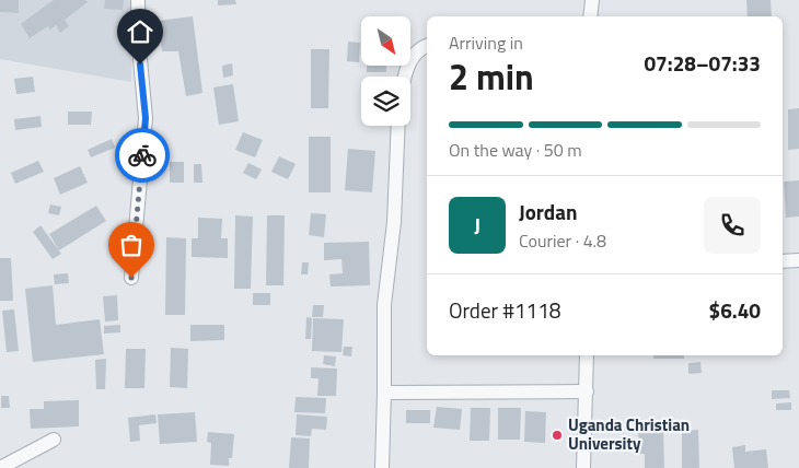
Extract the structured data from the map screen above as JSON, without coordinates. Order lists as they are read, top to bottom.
{
  "places": ["Uganda Christian University"],
  "north": "bottom right",
  "page": {
    "heading": ["2 min", "Arriving in", "07:28–07:33"],
    "panel": [
      "Jordan",
      "Courier · 4.8",
      "Order #1118",
      "$6.40"
    ],
    "bar": "On the way · 50 m",
    "round": "J"
  }
}
